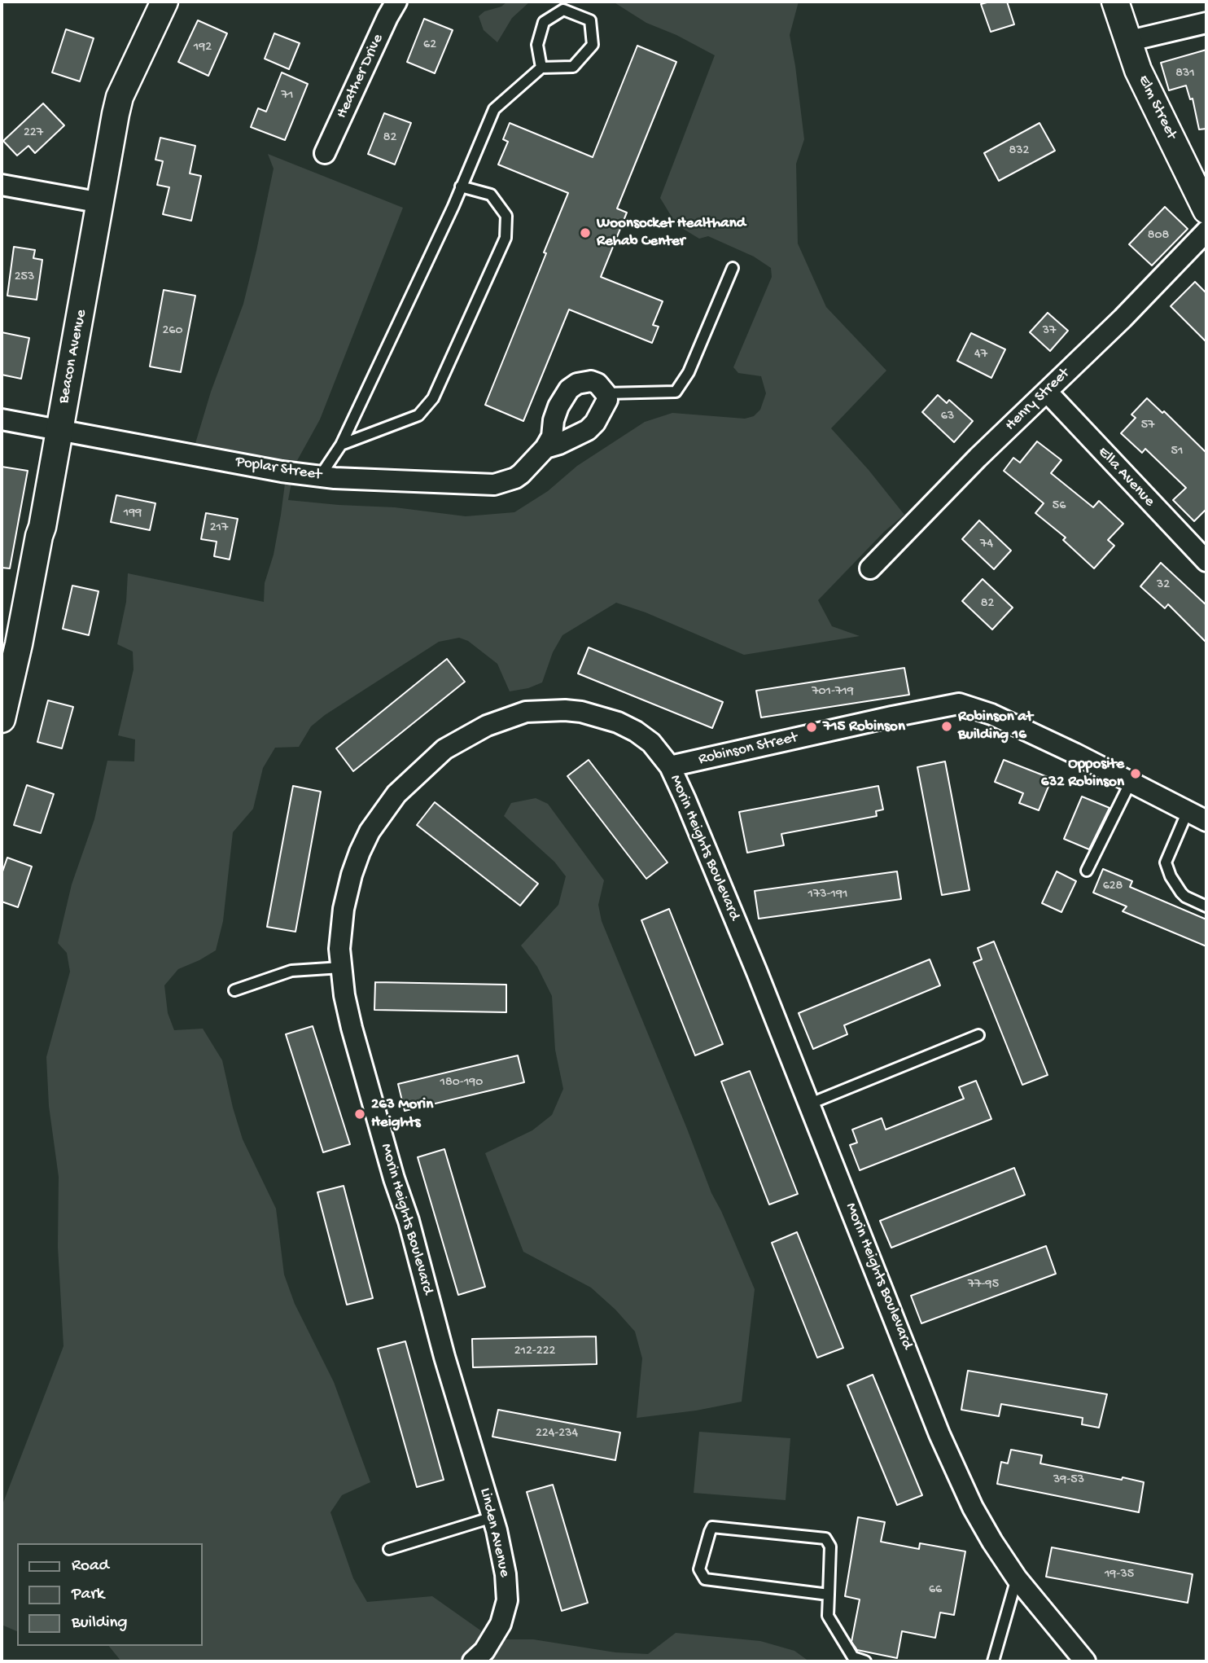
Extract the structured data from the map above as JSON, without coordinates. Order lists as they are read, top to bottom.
{
  "streets": {
    "street": [
      "Heather Drive",
      "Elm Street",
      "Beacon Avenue",
      "Henry Street",
      "Poplar Street",
      "Ella Avenue",
      "Robinson Street",
      "Morin Heights Boulevard",
      "Linden Avenue"
    ]
  },
  "crossings": [
    ["Beacon Avenue", "Poplar Street"],
    ["Henry Street", "Ella Avenue"],
    ["Robinson Street", "Morin Heights Boulevard"],
    ["Morin Heights Boulevard", "Linden Avenue"]
  ],
  "places": [
    "Woonsocket Healthand Rehab Center",
    "Robinson at Building 16",
    "715 Robinson",
    "Opposite 632 Robinson",
    "263 Morin Heights"
  ],
  "house_numbers": [
    "62",
    "192",
    "831",
    "71",
    "227",
    "82",
    "832",
    "808",
    "253",
    "260",
    "37",
    "47",
    "63",
    "57",
    "51",
    "56",
    "199",
    "217",
    "74",
    "32",
    "82",
    "701-719",
    "628",
    "173-191",
    "180-190",
    "77-95",
    "212-222",
    "224-234",
    "39-53",
    "19-35",
    "66"
  ],
  "legend": ["Road", "Park", "Building"]
}
